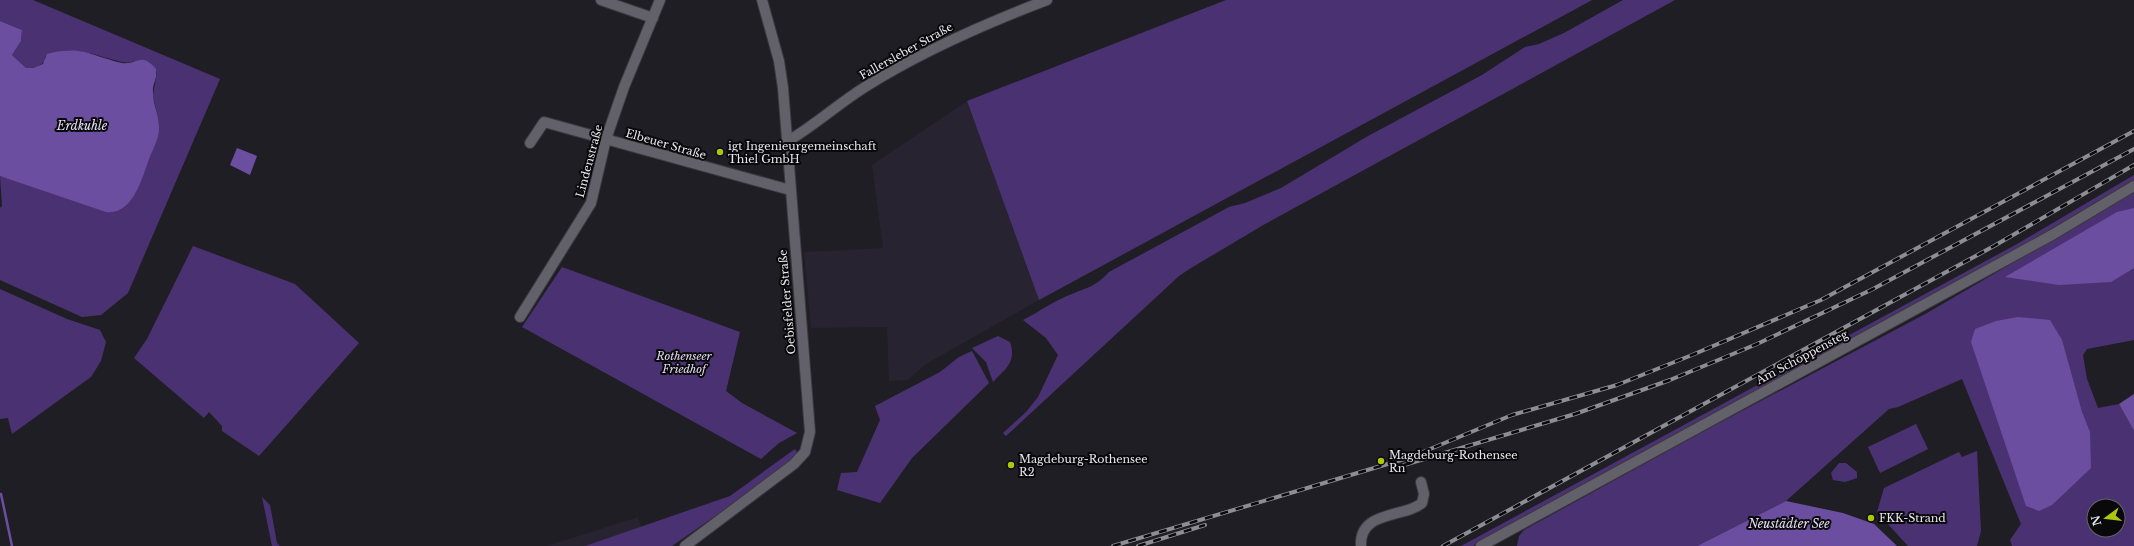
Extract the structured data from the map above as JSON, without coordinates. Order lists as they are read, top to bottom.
{
  "streets": {
    "street": [
      "Fallersleber Straße",
      "Elbeuer Straße",
      "Lindenstraße",
      "Oebisfelder Straße",
      "Am Schöppensteg"
    ]
  },
  "crossings": [
    ["Fallersleber Straße", "Oebisfelder Straße"],
    ["Elbeuer Straße", "Lindenstraße"],
    ["Elbeuer Straße", "Oebisfelder Straße"]
  ],
  "water": ["Erdkuhle", "Neustädter See"],
  "parks": ["Rothenseer Friedhof"],
  "places": [
    "igt Ingenieurgemeinschaft Thiel GmbH",
    "Magdeburg-Rothensee Rn",
    "Magdeburg-Rothensee R2",
    "FKK-Strand"
  ],
  "north": "left"
}
